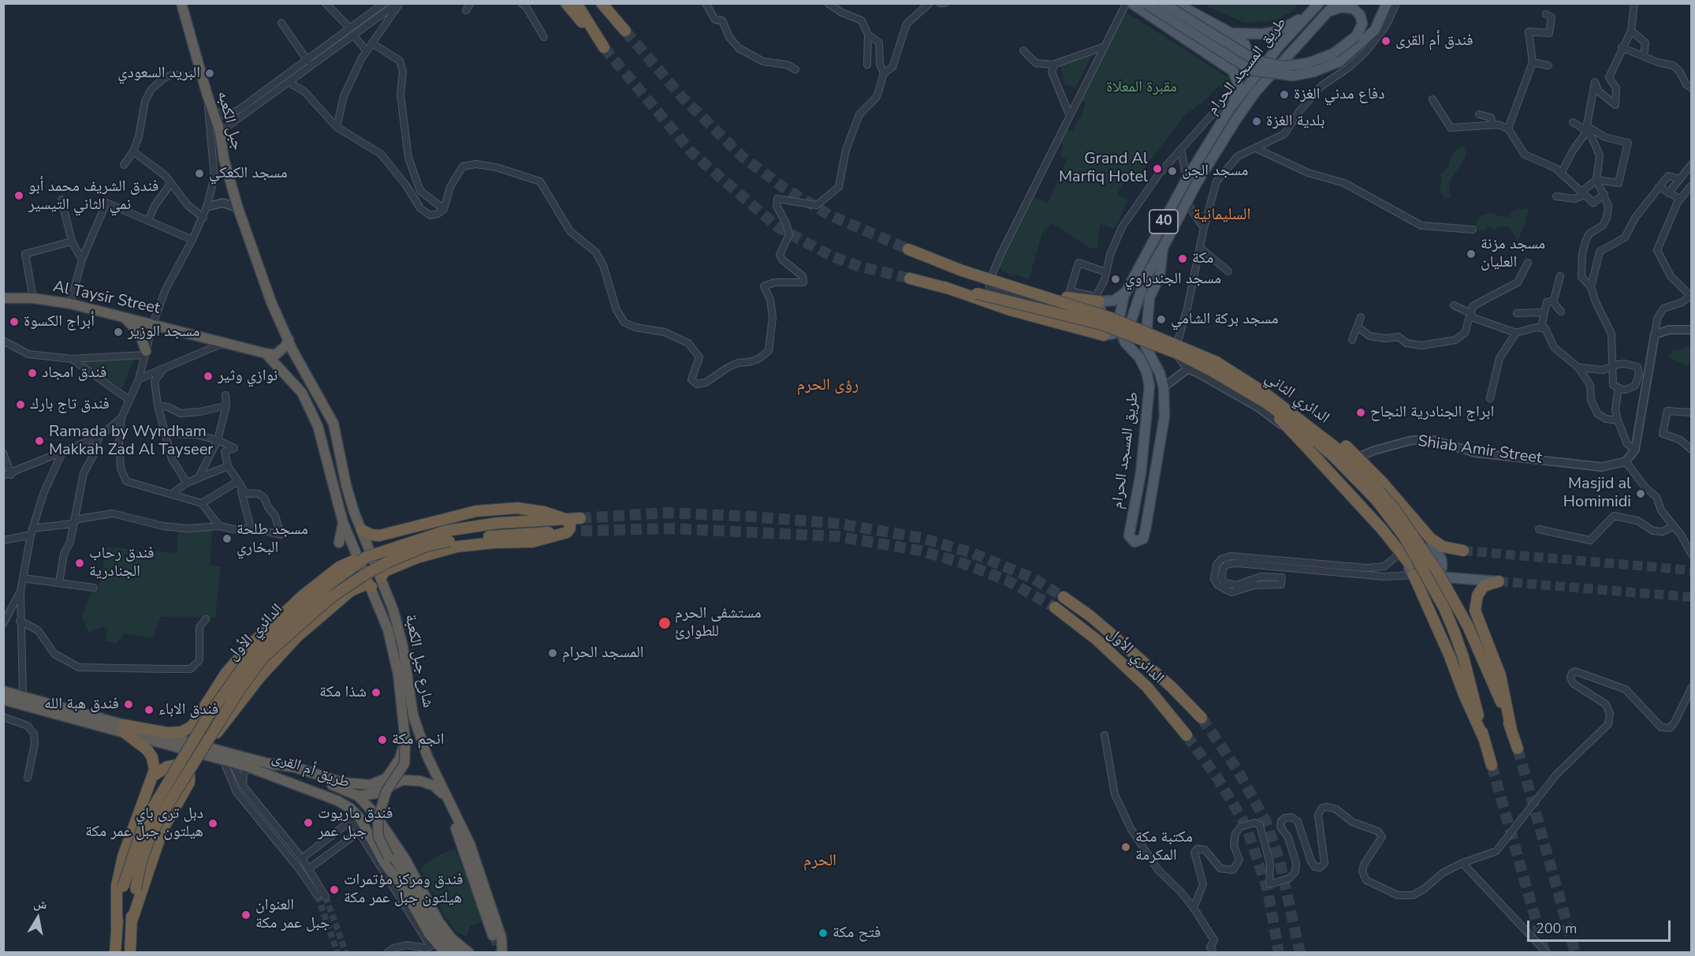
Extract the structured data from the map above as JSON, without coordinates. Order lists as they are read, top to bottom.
{
  "streets": {
    "highway": [
      "جبل الكعبه",
      "Al Taysir Street",
      "الدائري الثاني",
      "الدائري الأول",
      "شارع جبل الكعبة",
      "طريق أم القرى"
    ],
    "main road": ["طريق المسجد الحرام", "40"],
    "street": ["Shiab Amir Street"]
  },
  "crossings": [
    ["جبل الكعبه", "شارع جبل الكعبة"],
    ["Al Taysir Street", "شارع جبل الكعبة"],
    ["شارع جبل الكعبة", "طريق أم القرى"]
  ],
  "districts": ["السليمانية", "رؤى الحرم", "الحرم"],
  "parks": ["مقبرة المعلاة"],
  "places": [
    "فندق أم القرى",
    "البريد السعودي",
    "دفاع مدني الغزة",
    "بلدية الغزة",
    "Grand Al Marfiq Hotel",
    "مسجد الجن",
    "مسجد الكعكي",
    "فندق الشريف محمد أبو نمي الثاني التيسير",
    "مسجد مزنة العليان",
    "مكة",
    "مسجد الجندراوي",
    "مسجد بركة الشامي",
    "أبراج الكسوة",
    "مسجد الوزير",
    "فندق امجاد",
    "نوازي وثير",
    "فندق تاج بارك",
    "ابراج الجنادرية النجاح",
    "Ramada by Wyndham Makkah Zad Al Tayseer",
    "Masjid al Homimidi",
    "مسجد طلحة البخاري",
    "فندق رحاب الجنادرية",
    "مستشفى الحرم للطوارئ",
    "المسجد الحرام",
    "شذا مكة",
    "فندق هبة الله",
    "فندق الاباء",
    "انجم مكة",
    "فندق ماريوت جبل عمر",
    "دبل ترى باي هيلتون جبل عمر مكة",
    "مكتبة مكة المكرمة",
    "فندق ومركز مؤتمرات هيلتون جبل عمر مكة",
    "العنوان جبل عمر مكة",
    "فتح مكة"
  ],
  "scale_bar": "200 m",
  "north": "top"
}
